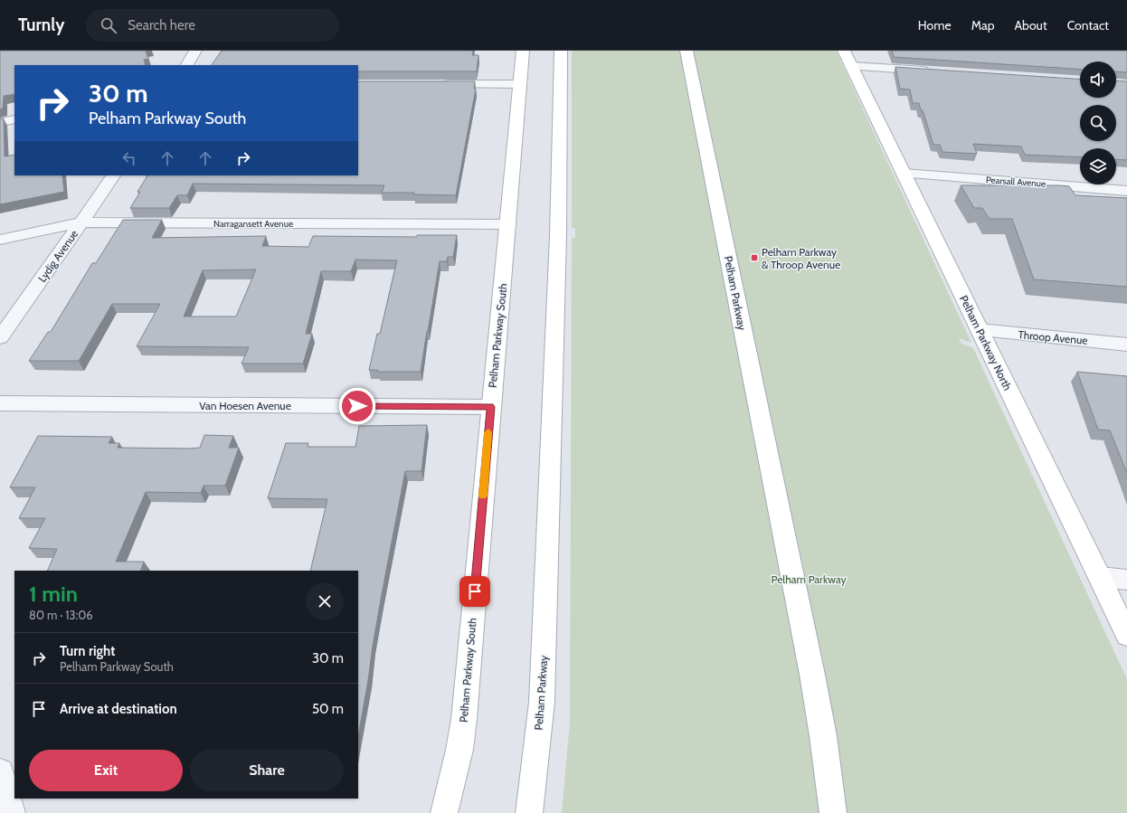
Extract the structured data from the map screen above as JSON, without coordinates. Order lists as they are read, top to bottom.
{
  "streets": {
    "main road": ["Pelham Parkway", "Pelham Parkway South", "Pelham Parkway North"],
    "street": [
      "Pearsall Avenue",
      "Narragansett Avenue",
      "Lydig Avenue",
      "Throop Avenue",
      "Van Hoesen Avenue"
    ]
  },
  "crossings": [
    ["Pearsall Avenue", "Pelham Parkway North"],
    ["Narragansett Avenue", "Lydig Avenue"],
    ["Narragansett Avenue", "Pelham Parkway South"],
    ["Pelham Parkway South", "Van Hoesen Avenue"],
    ["Throop Avenue", "Pelham Parkway North"]
  ],
  "parks": ["Pelham Parkway"],
  "places": {
    "transit": ["Pelham Parkway & Throop Avenue"]
  },
  "page": {
    "header": "Turnly",
    "search": "Search here",
    "nav": [
      "Home",
      "Map",
      "About",
      "Contact"
    ],
    "turn": ["30 m", "Pelham Parkway South"],
    "heading": ["1 min", "80 m · 13:06"],
    "list": [
      {
        "name": "Turn right",
        "note": "Pelham Parkway South",
        "value": "30 m"
      },
      {
        "name": "Arrive at destination",
        "value": "50 m"
      }
    ],
    "buttons": ["Exit", "Share"]
  }
}
